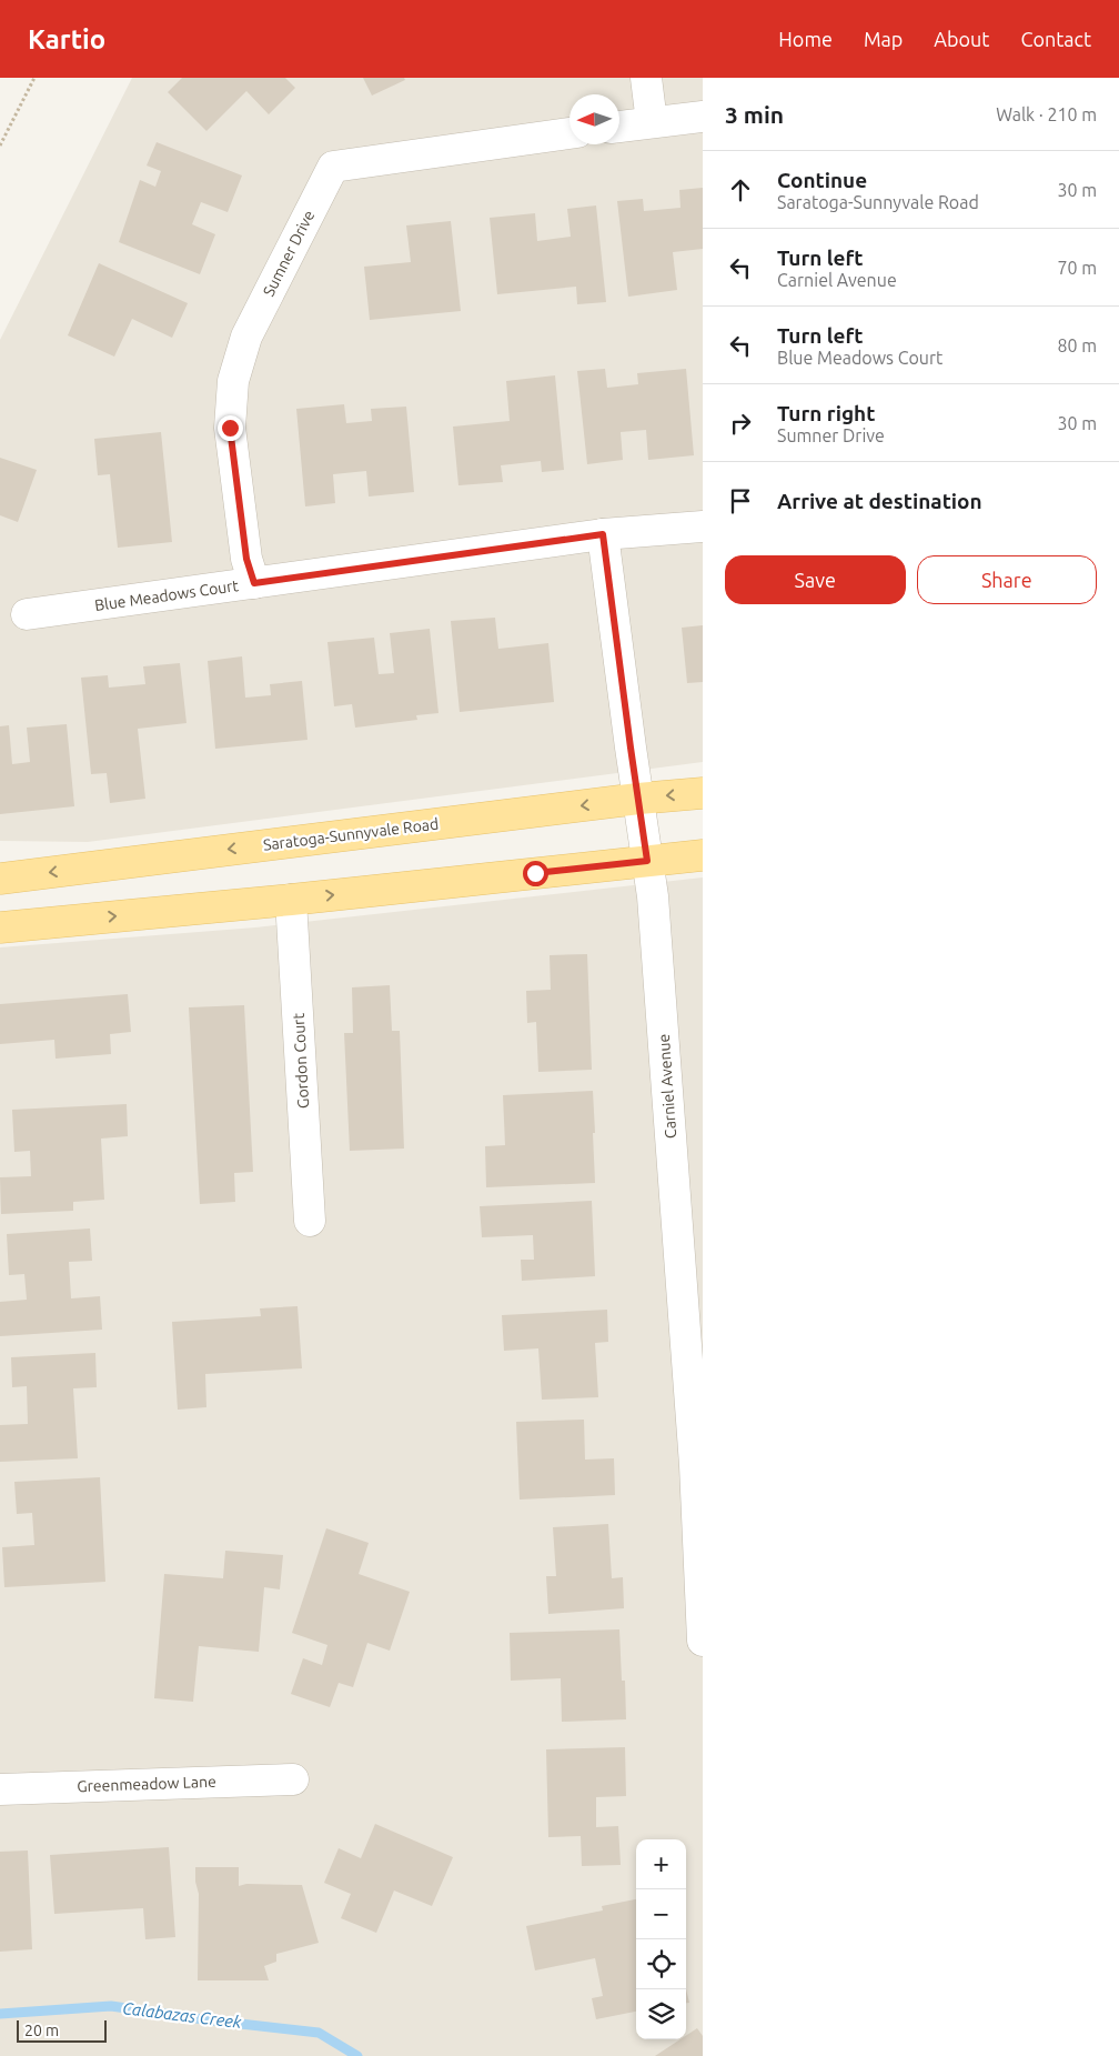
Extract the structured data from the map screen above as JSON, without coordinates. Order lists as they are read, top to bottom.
{
  "streets": {
    "main road": ["Saratoga-Sunnyvale Road"],
    "street": [
      "Sumner Drive",
      "Blue Meadows Court",
      "Gordon Court",
      "Carniel Avenue",
      "Greenmeadow Lane"
    ]
  },
  "crossings": [
    ["Sumner Drive", "Blue Meadows Court"],
    ["Blue Meadows Court", "Carniel Avenue"],
    ["Saratoga-Sunnyvale Road", "Carniel Avenue"]
  ],
  "water": ["Calabazas Creek"],
  "scale_bar": "20 m",
  "north": "left",
  "page": {
    "header": "Kartio",
    "nav": [
      "Home",
      "Map",
      "About",
      "Contact"
    ],
    "heading": ["3 min", "Walk · 210 m"],
    "list": [
      ["Continue", "Saratoga-Sunnyvale Road", "30 m"],
      ["Turn left", "Carniel Avenue", "70 m"],
      ["Turn left", "Blue Meadows Court", "80 m"],
      ["Turn right", "Sumner Drive", "30 m"],
      "Arrive at destination"
    ],
    "buttons": ["Save", "Share"],
    "map_buttons": ["+", "−"],
    "scale": "20 m"
  }
}
